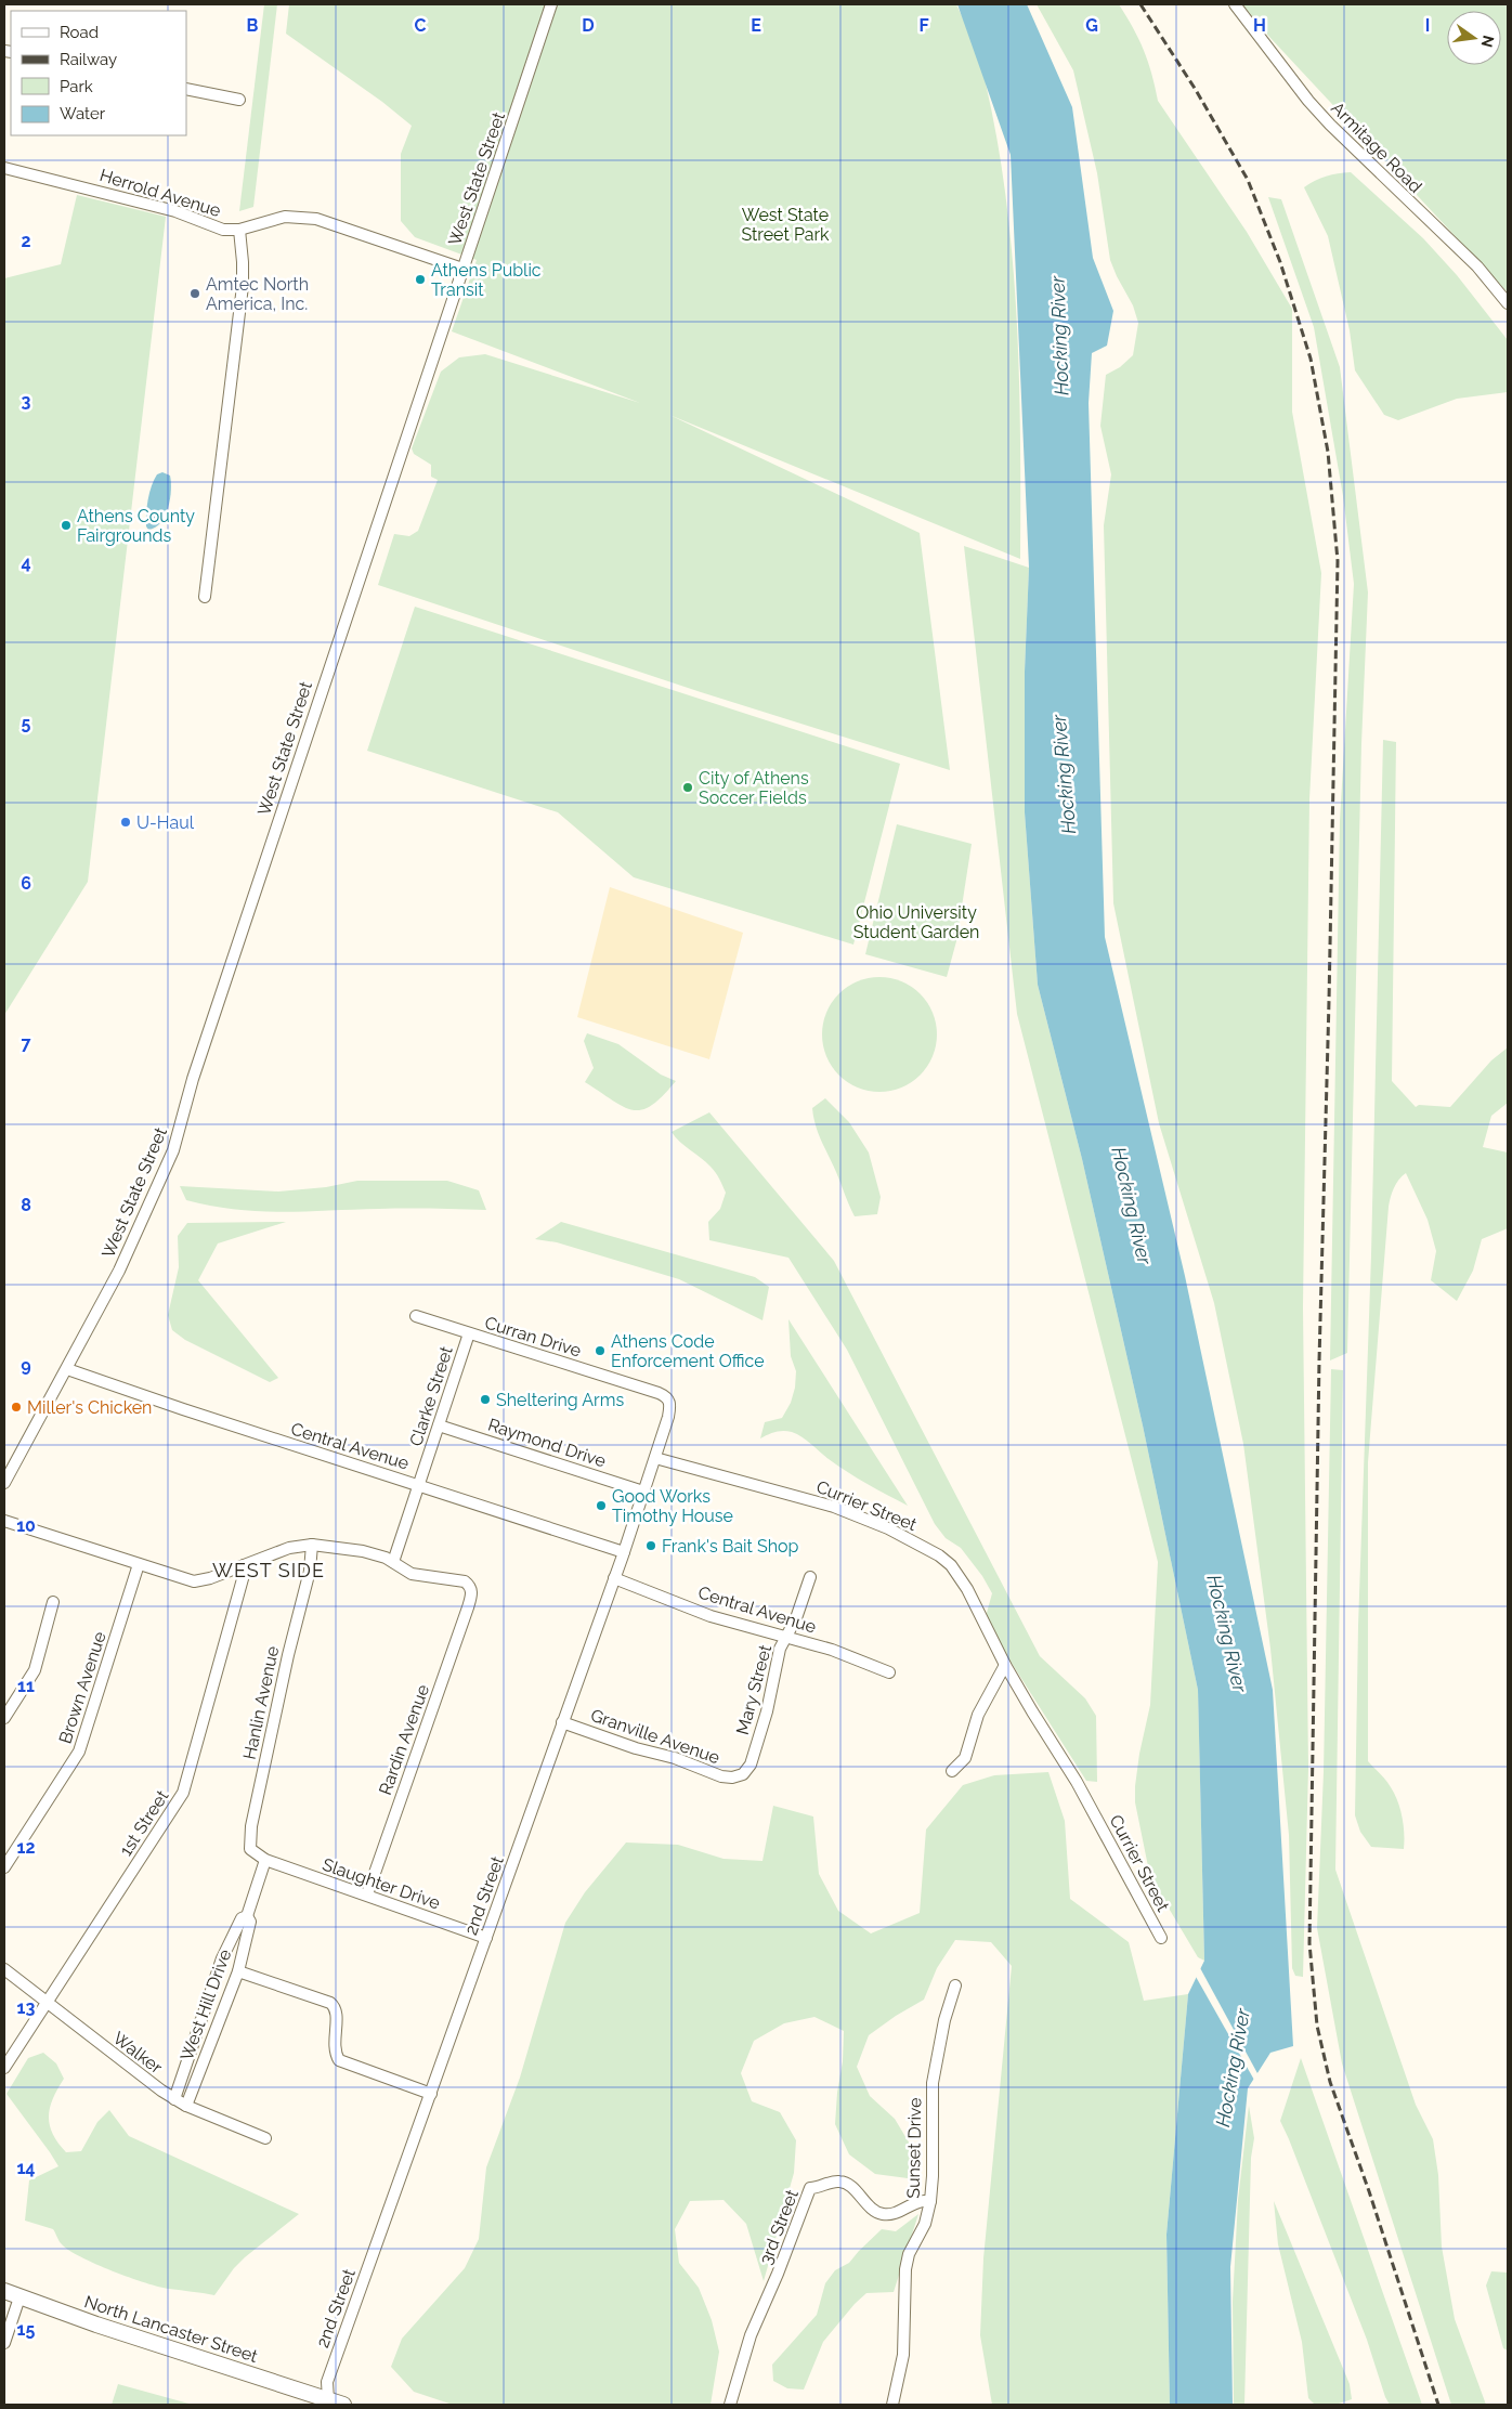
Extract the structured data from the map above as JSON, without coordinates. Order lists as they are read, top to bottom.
{
  "streets": {
    "main road": ["North Lancaster Street"],
    "street": [
      "Armitage Road",
      "West State Street",
      "Herrold Avenue",
      "Curran Drive",
      "Clarke Street",
      "Raymond Drive",
      "Central Avenue",
      "Currier Street",
      "Brown Avenue",
      "Mary Street",
      "Hanlin Avenue",
      "Granville Avenue",
      "Rardin Avenue",
      "1st Street",
      "Slaughter Drive",
      "2nd Street",
      "West Hill Drive",
      "Walker",
      "Sunset Drive",
      "3rd Street"
    ]
  },
  "crossings": [
    ["West State Street", "Herrold Avenue"],
    ["West State Street", "Central Avenue"],
    ["Curran Drive", "Clarke Street"],
    ["Curran Drive", "2nd Street"],
    ["Clarke Street", "Raymond Drive"],
    ["Clarke Street", "Central Avenue"],
    ["Clarke Street", "Rardin Avenue"],
    ["Raymond Drive", "2nd Street"],
    ["Central Avenue", "Mary Street"],
    ["Central Avenue", "2nd Street"],
    ["Currier Street", "2nd Street"],
    ["Mary Street", "Granville Avenue"],
    ["Hanlin Avenue", "Slaughter Drive"],
    ["Hanlin Avenue", "West Hill Drive"],
    ["Granville Avenue", "2nd Street"],
    ["Rardin Avenue", "Slaughter Drive"],
    ["1st Street", "Walker"],
    ["Slaughter Drive", "2nd Street"],
    ["Slaughter Drive", "West Hill Drive"],
    ["2nd Street", "North Lancaster Street"],
    ["West Hill Drive", "Walker"],
    ["Sunset Drive", "3rd Street"]
  ],
  "districts": ["WEST SIDE"],
  "water": ["Hocking River"],
  "parks": ["West State Street Park", "Ohio University Student Garden"],
  "places": [
    "Athens Public Transit",
    "Amtec North America, Inc.",
    "Athens County Fairgrounds",
    "City of Athens Soccer Fields",
    "U-Haul",
    "Athens Code Enforcement Office",
    "Sheltering Arms",
    "Miller's Chicken",
    "Good Works Timothy House",
    "Frank's Bait Shop"
  ],
  "legend": [
    "Road",
    "Railway",
    "Park",
    "Water"
  ],
  "north": "right",
  "grid": {
    "columns": [
      "B",
      "C",
      "D",
      "E",
      "F",
      "G",
      "H",
      "I"
    ],
    "rows": [
      "2",
      "3",
      "4",
      "5",
      "6",
      "7",
      "8",
      "9",
      "10",
      "11",
      "12",
      "13",
      "14",
      "15"
    ]
  }
}
